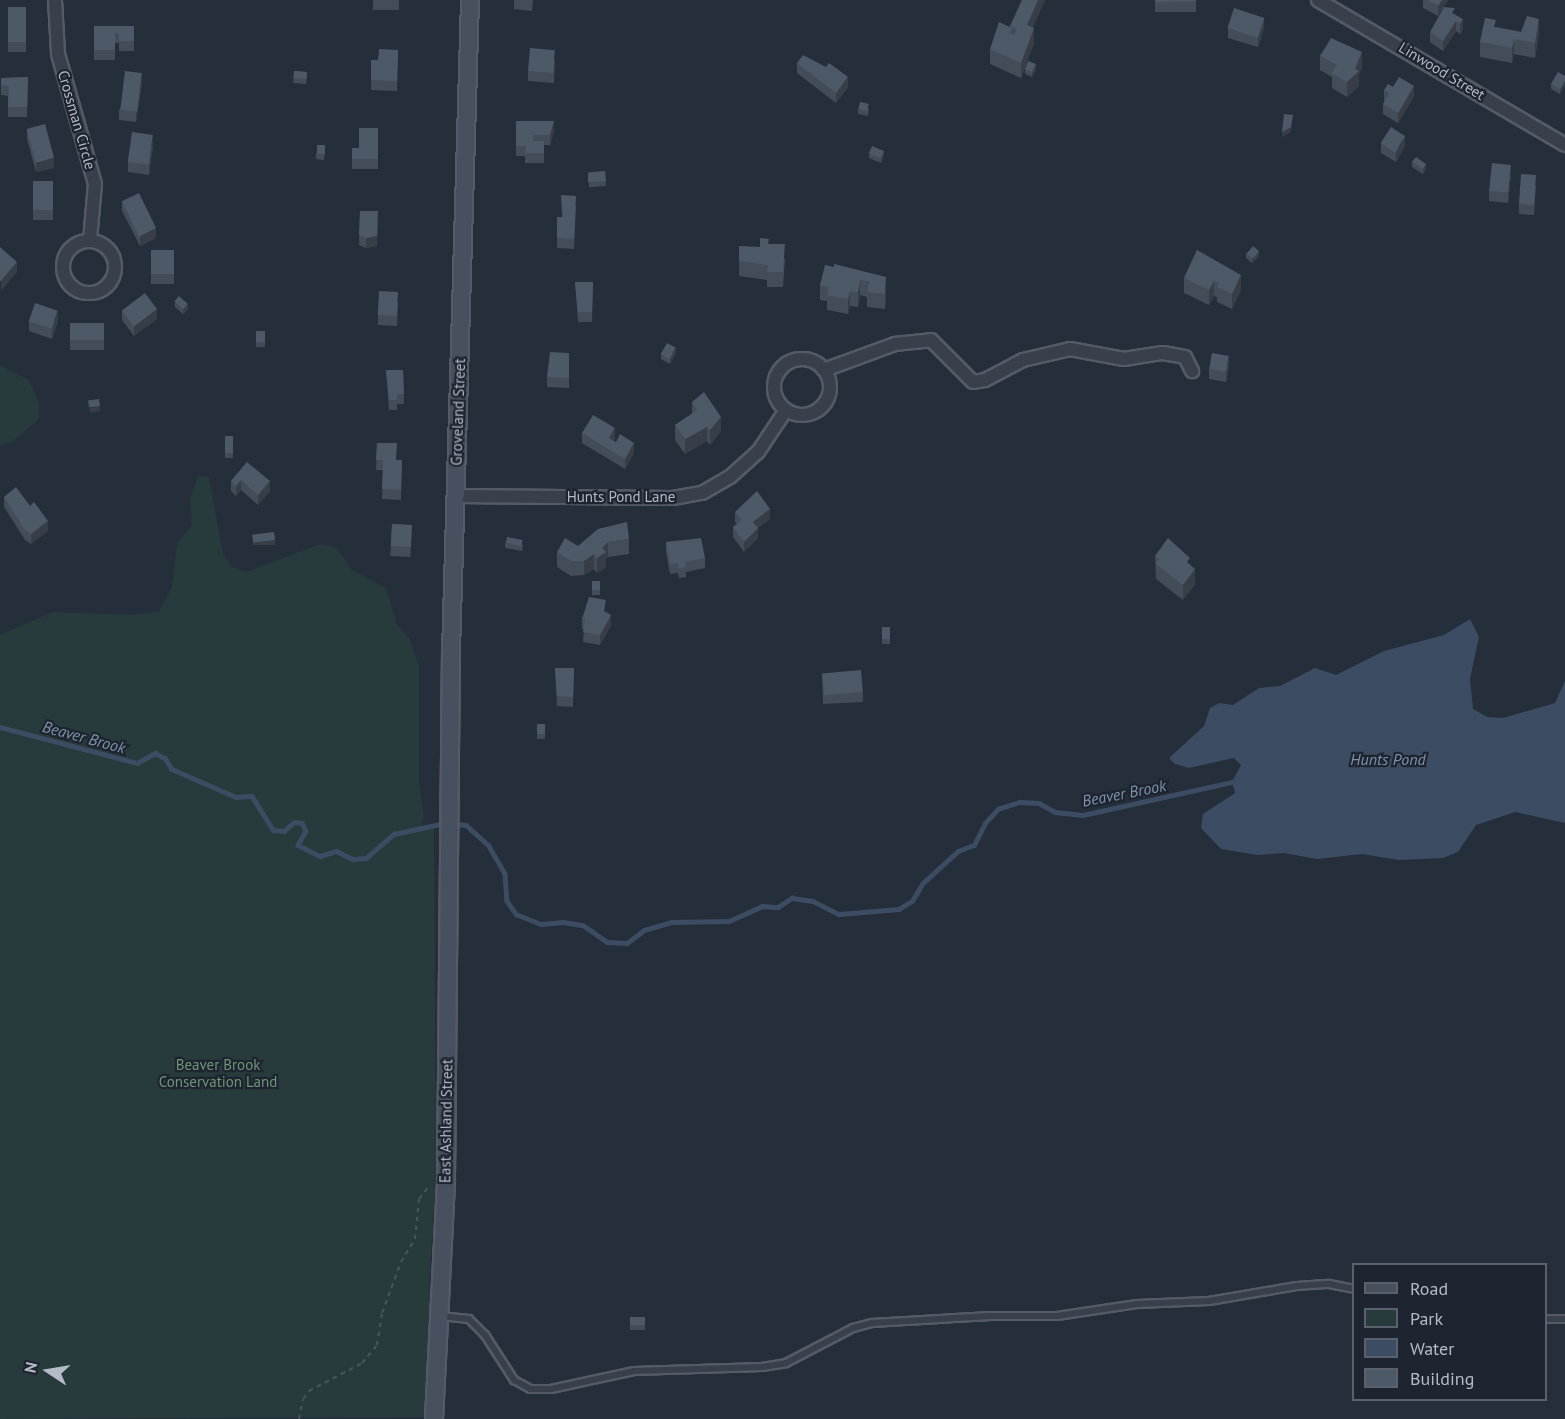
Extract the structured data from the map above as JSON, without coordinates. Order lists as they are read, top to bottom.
{
  "streets": {
    "main road": ["Groveland Street", "East Ashland Street"],
    "street": ["Linwood Street", "Crossman Circle", "Hunts Pond Lane"]
  },
  "crossings": [
    ["Groveland Street", "Hunts Pond Lane"],
    ["Groveland Street", "East Ashland Street"]
  ],
  "water": ["Beaver Brook", "Hunts Pond"],
  "parks": ["Beaver Brook Conservation Land"],
  "legend": [
    "Road",
    "Park",
    "Water",
    "Building"
  ],
  "north": "left"
}
